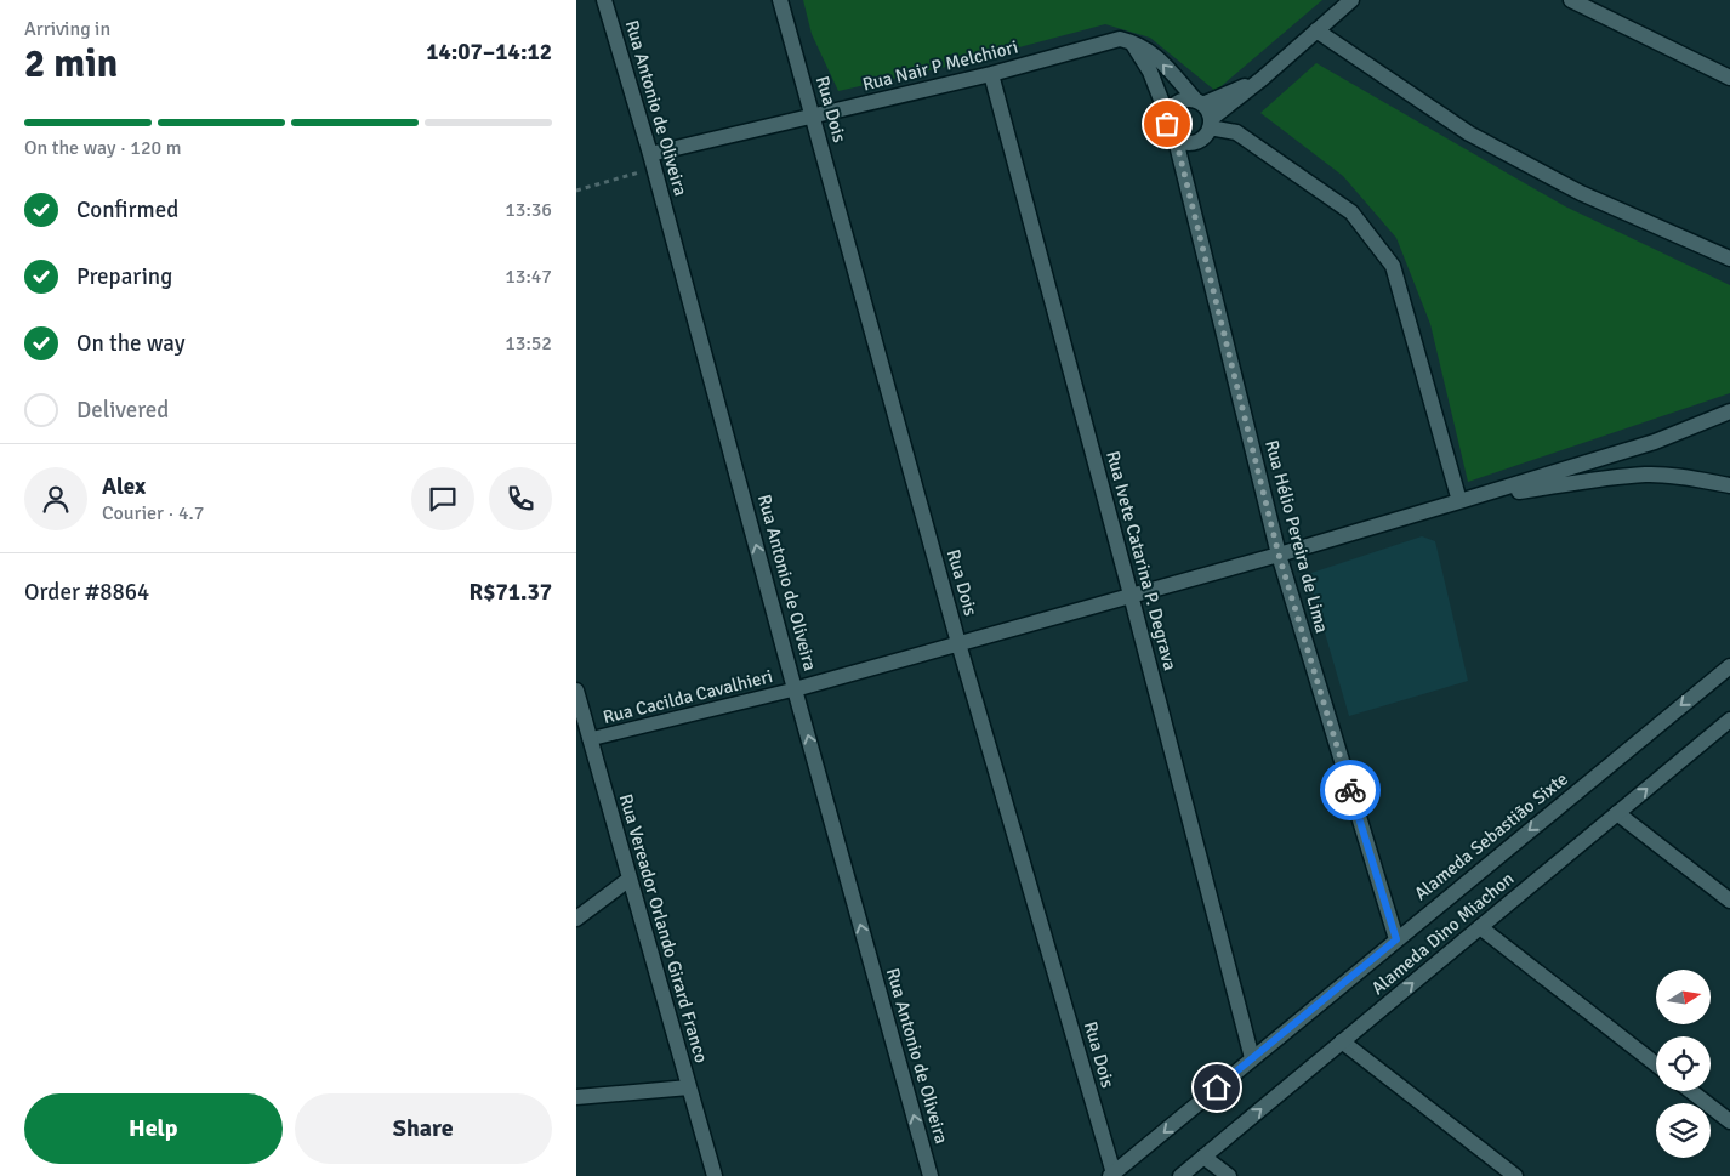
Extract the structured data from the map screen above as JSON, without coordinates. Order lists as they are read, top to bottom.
{
  "streets": {
    "street": [
      "Rua Nair P Melchiori",
      "Rua Antonio de Oliveira",
      "Rua Dois",
      "Rua Hélio Pereira de Lima",
      "Rua Ivete Catarina P. Degrava",
      "Rua Cacilda Cavalhieri",
      "Alameda Sebastião Sixte",
      "Rua Vereador Orlando Girard Franco",
      "Alameda Dino Miachon"
    ]
  },
  "crossings": [
    ["Rua Nair P Melchiori", "Rua Antonio de Oliveira"],
    ["Rua Nair P Melchiori", "Rua Dois"],
    ["Rua Nair P Melchiori", "Rua Ivete Catarina P. Degrava"],
    ["Rua Antonio de Oliveira", "Rua Cacilda Cavalhieri"],
    ["Rua Dois", "Rua Cacilda Cavalhieri"],
    ["Rua Dois", "Alameda Sebastião Sixte"],
    ["Rua Hélio Pereira de Lima", "Rua Cacilda Cavalhieri"],
    ["Rua Hélio Pereira de Lima", "Alameda Sebastião Sixte"],
    ["Rua Ivete Catarina P. Degrava", "Rua Cacilda Cavalhieri"],
    ["Rua Ivete Catarina P. Degrava", "Alameda Sebastião Sixte"],
    ["Rua Cacilda Cavalhieri", "Rua Vereador Orlando Girard Franco"]
  ],
  "one_way": ["Rua Antonio de Oliveira", "Alameda Sebastião Sixte", "Alameda Dino Miachon"],
  "north": "right",
  "page": {
    "heading": ["2 min", "Arriving in", "14:07–14:12"],
    "panel": [
      "Alex",
      "Courier · 4.7",
      "Order #8864",
      "R$71.37"
    ],
    "bar": "On the way · 120 m",
    "list": [
      ["Confirmed", "13:36"],
      ["Preparing", "13:47"],
      ["On the way", "13:52"],
      "Delivered"
    ],
    "buttons": ["Help", "Share"]
  }
}
